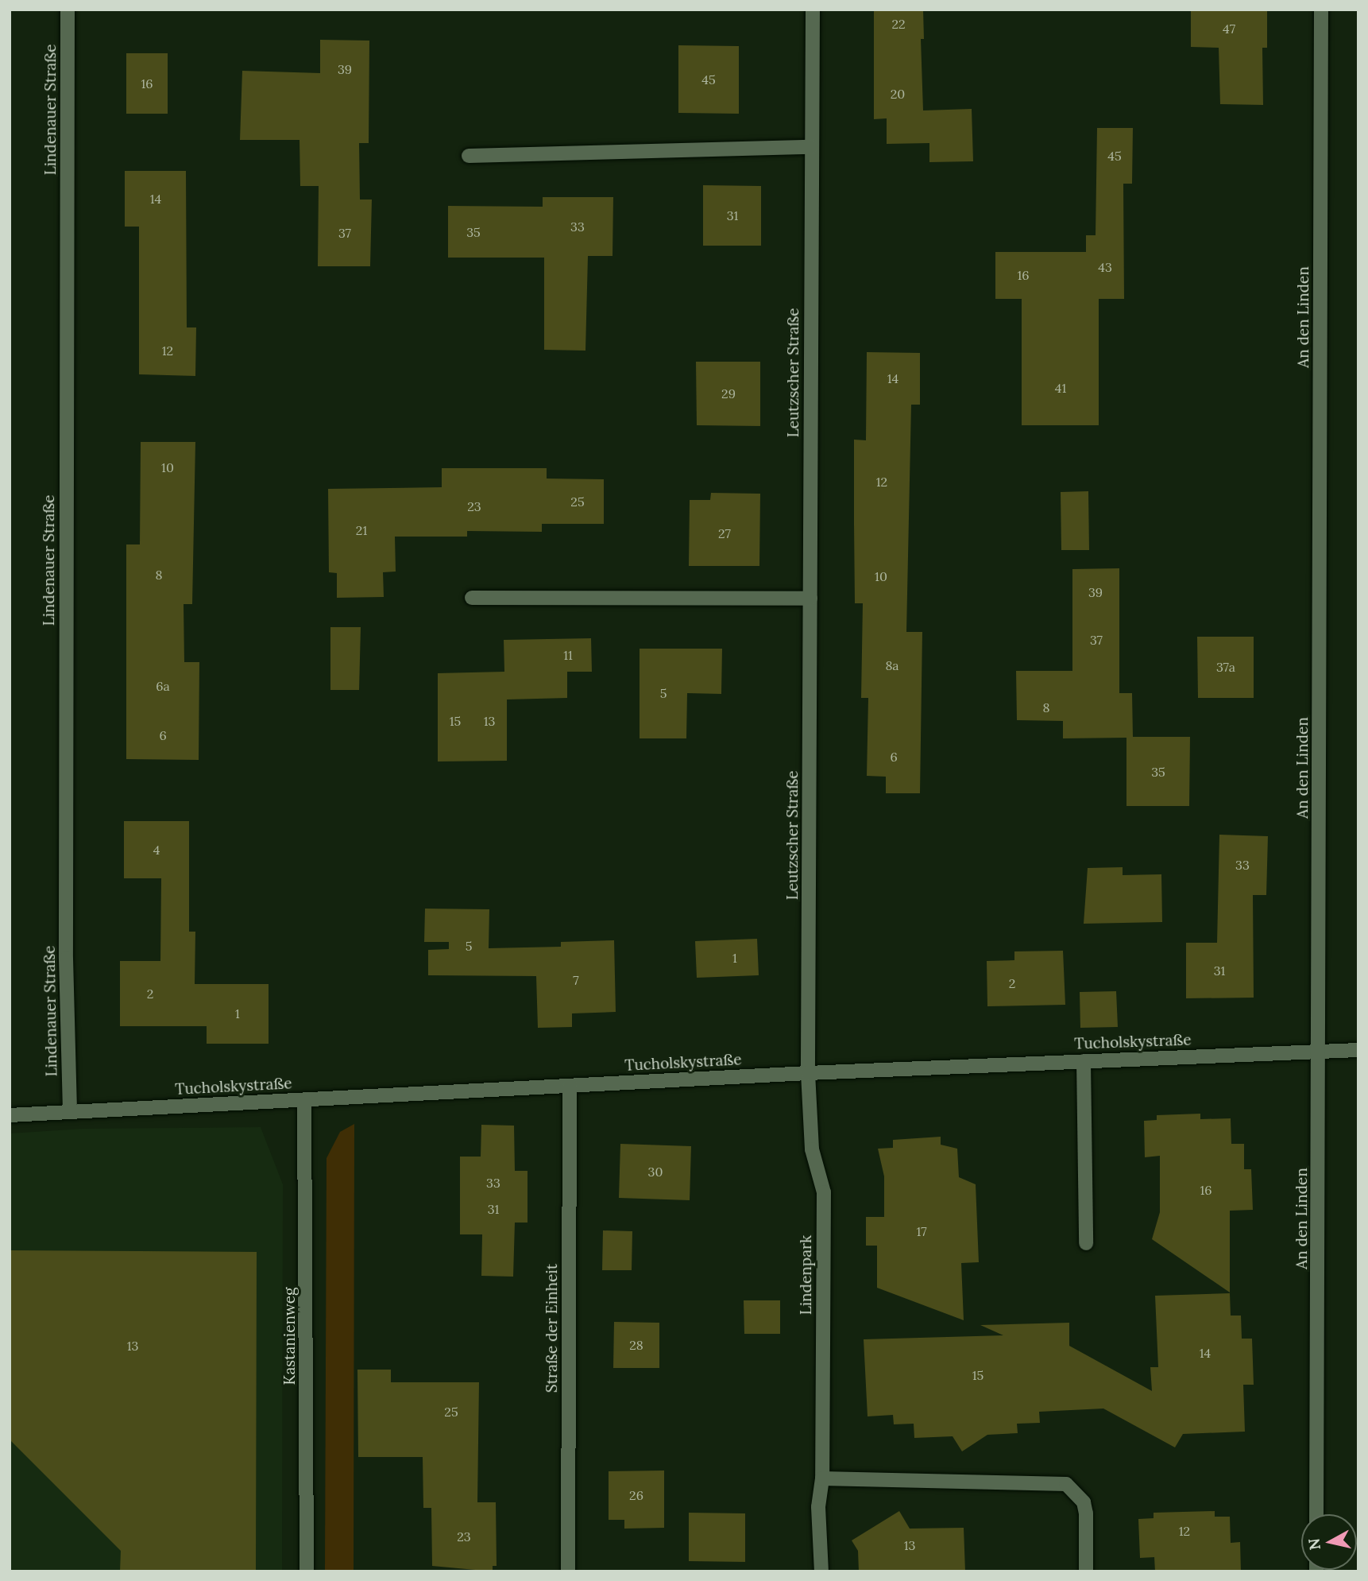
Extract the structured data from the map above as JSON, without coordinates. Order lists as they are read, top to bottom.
{
  "streets": {
    "street": [
      "Lindenauer Straße",
      "An den Linden",
      "Leutzscher Straße",
      "Tucholskystraße",
      "Lindenpark",
      "Straße der Einheit",
      "Kastanienweg"
    ]
  },
  "crossings": [
    ["Lindenauer Straße", "Tucholskystraße"],
    ["An den Linden", "Tucholskystraße"],
    ["Leutzscher Straße", "Tucholskystraße"],
    ["Leutzscher Straße", "Lindenpark"],
    ["Tucholskystraße", "Lindenpark"],
    ["Tucholskystraße", "Straße der Einheit"],
    ["Tucholskystraße", "Kastanienweg"]
  ],
  "house_numbers": [
    "22",
    "47",
    "39",
    "45",
    "16",
    "20",
    "45",
    "14",
    "31",
    "33",
    "35",
    "37",
    "43",
    "16",
    "12",
    "14",
    "41",
    "29",
    "10",
    "12",
    "25",
    "23",
    "21",
    "27",
    "8",
    "10",
    "39",
    "37",
    "11",
    "8a",
    "37a",
    "6a",
    "5",
    "8",
    "15",
    "13",
    "6",
    "6",
    "35",
    "4",
    "33",
    "5",
    "1",
    "31",
    "7",
    "2",
    "2",
    "1",
    "30",
    "33",
    "16",
    "31",
    "17",
    "28",
    "13",
    "14",
    "15",
    "25",
    "26",
    "12",
    "23",
    "13"
  ],
  "north": "left"
}
